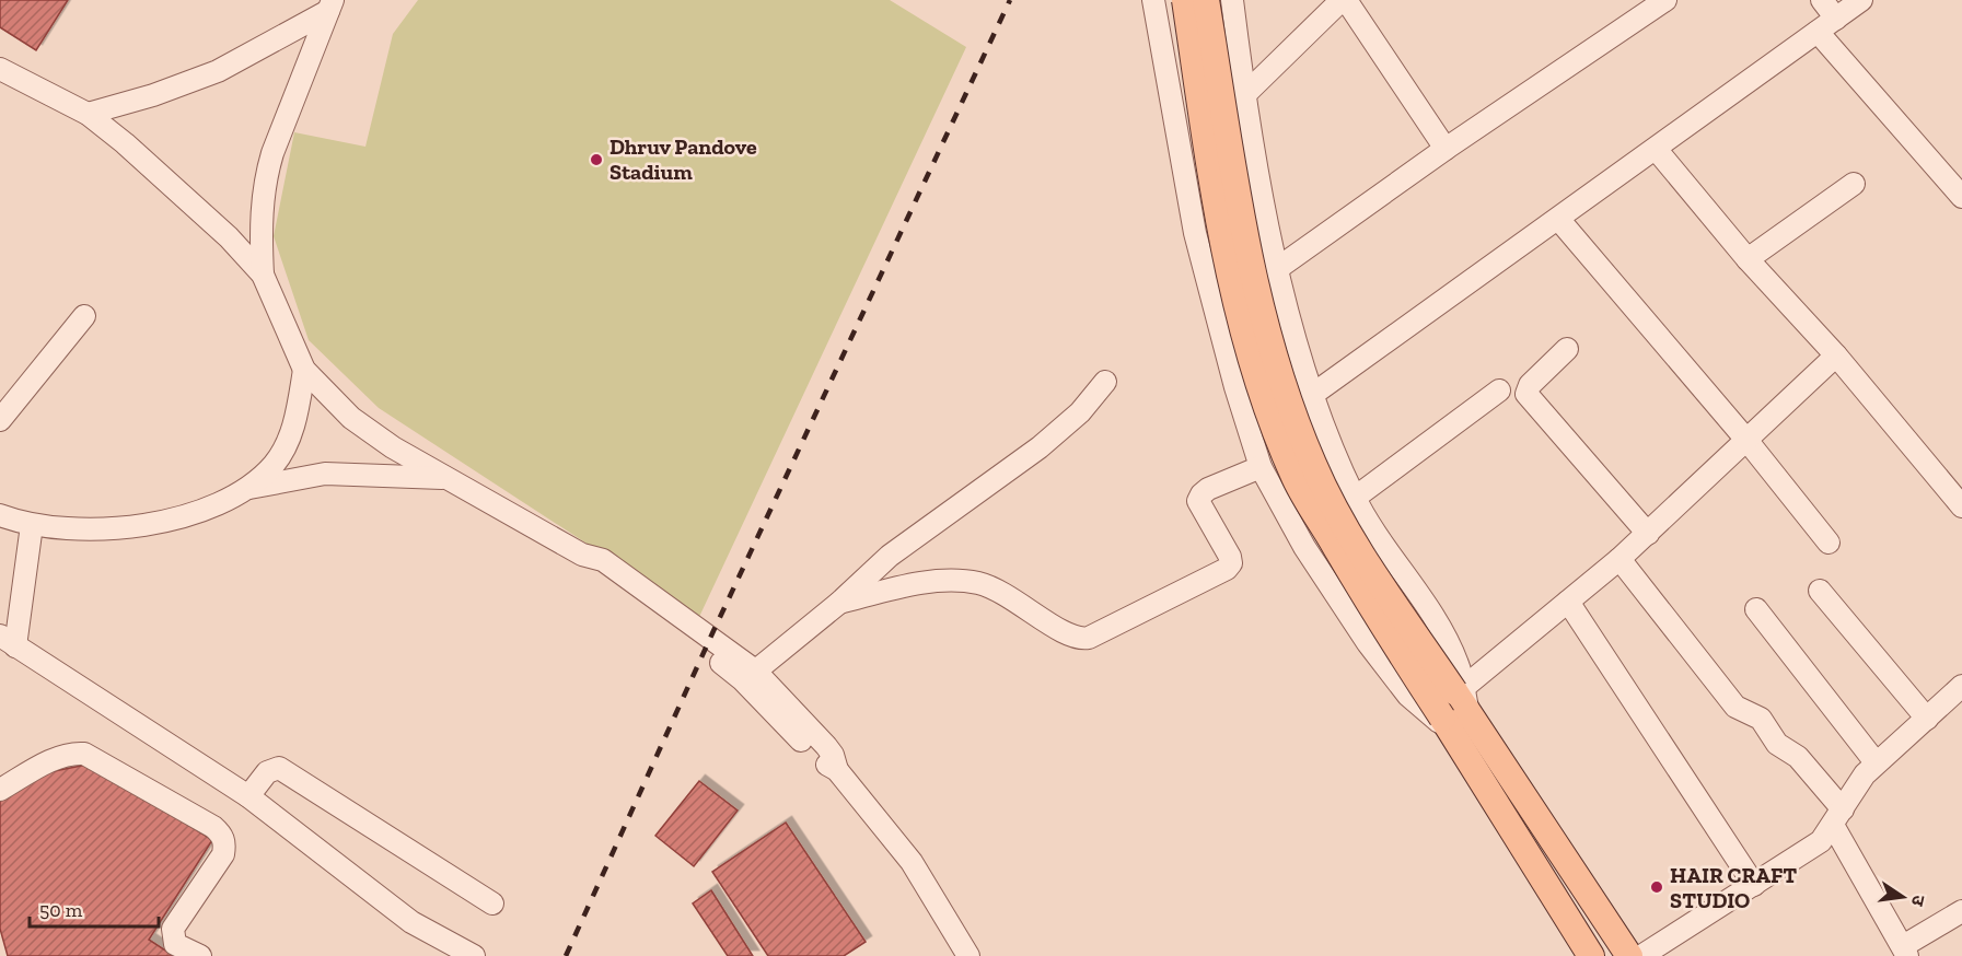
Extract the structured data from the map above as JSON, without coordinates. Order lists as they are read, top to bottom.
{
  "places": ["Dhruv Pandove Stadium", "HAIR CRAFT STUDIO"],
  "scale_bar": "50 m",
  "north": "right"
}
